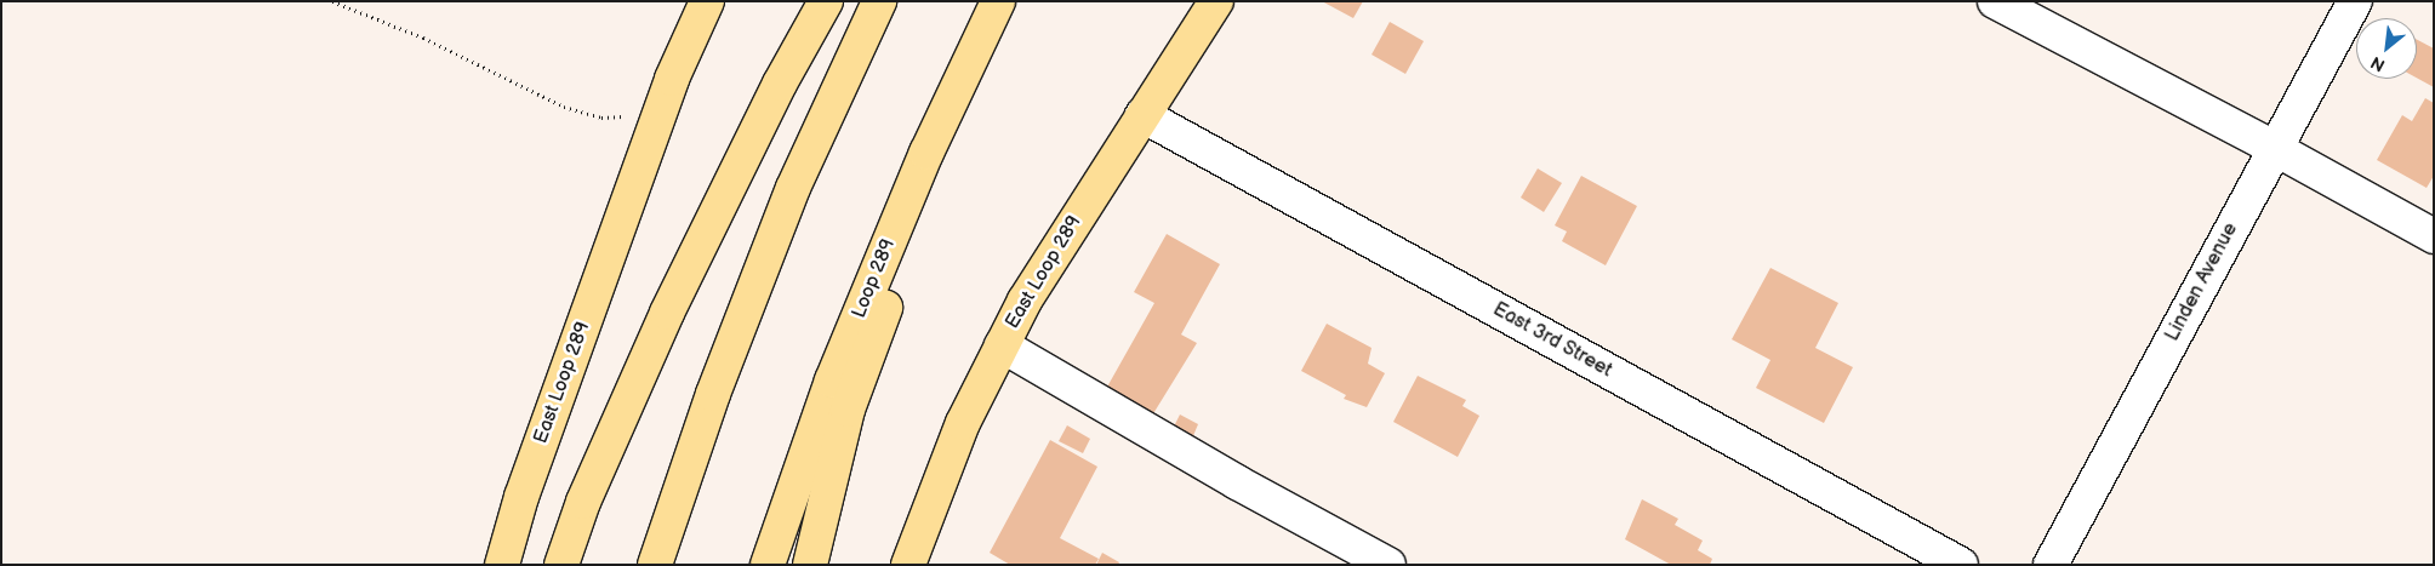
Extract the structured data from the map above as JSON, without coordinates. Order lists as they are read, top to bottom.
{
  "streets": {
    "main road": ["East Loop 289", "Loop 289"],
    "street": ["Linden Avenue", "East 3rd Street"]
  },
  "crossings": [
    ["East Loop 289", "East 3rd Street"]
  ],
  "north": "bottom left"
}
